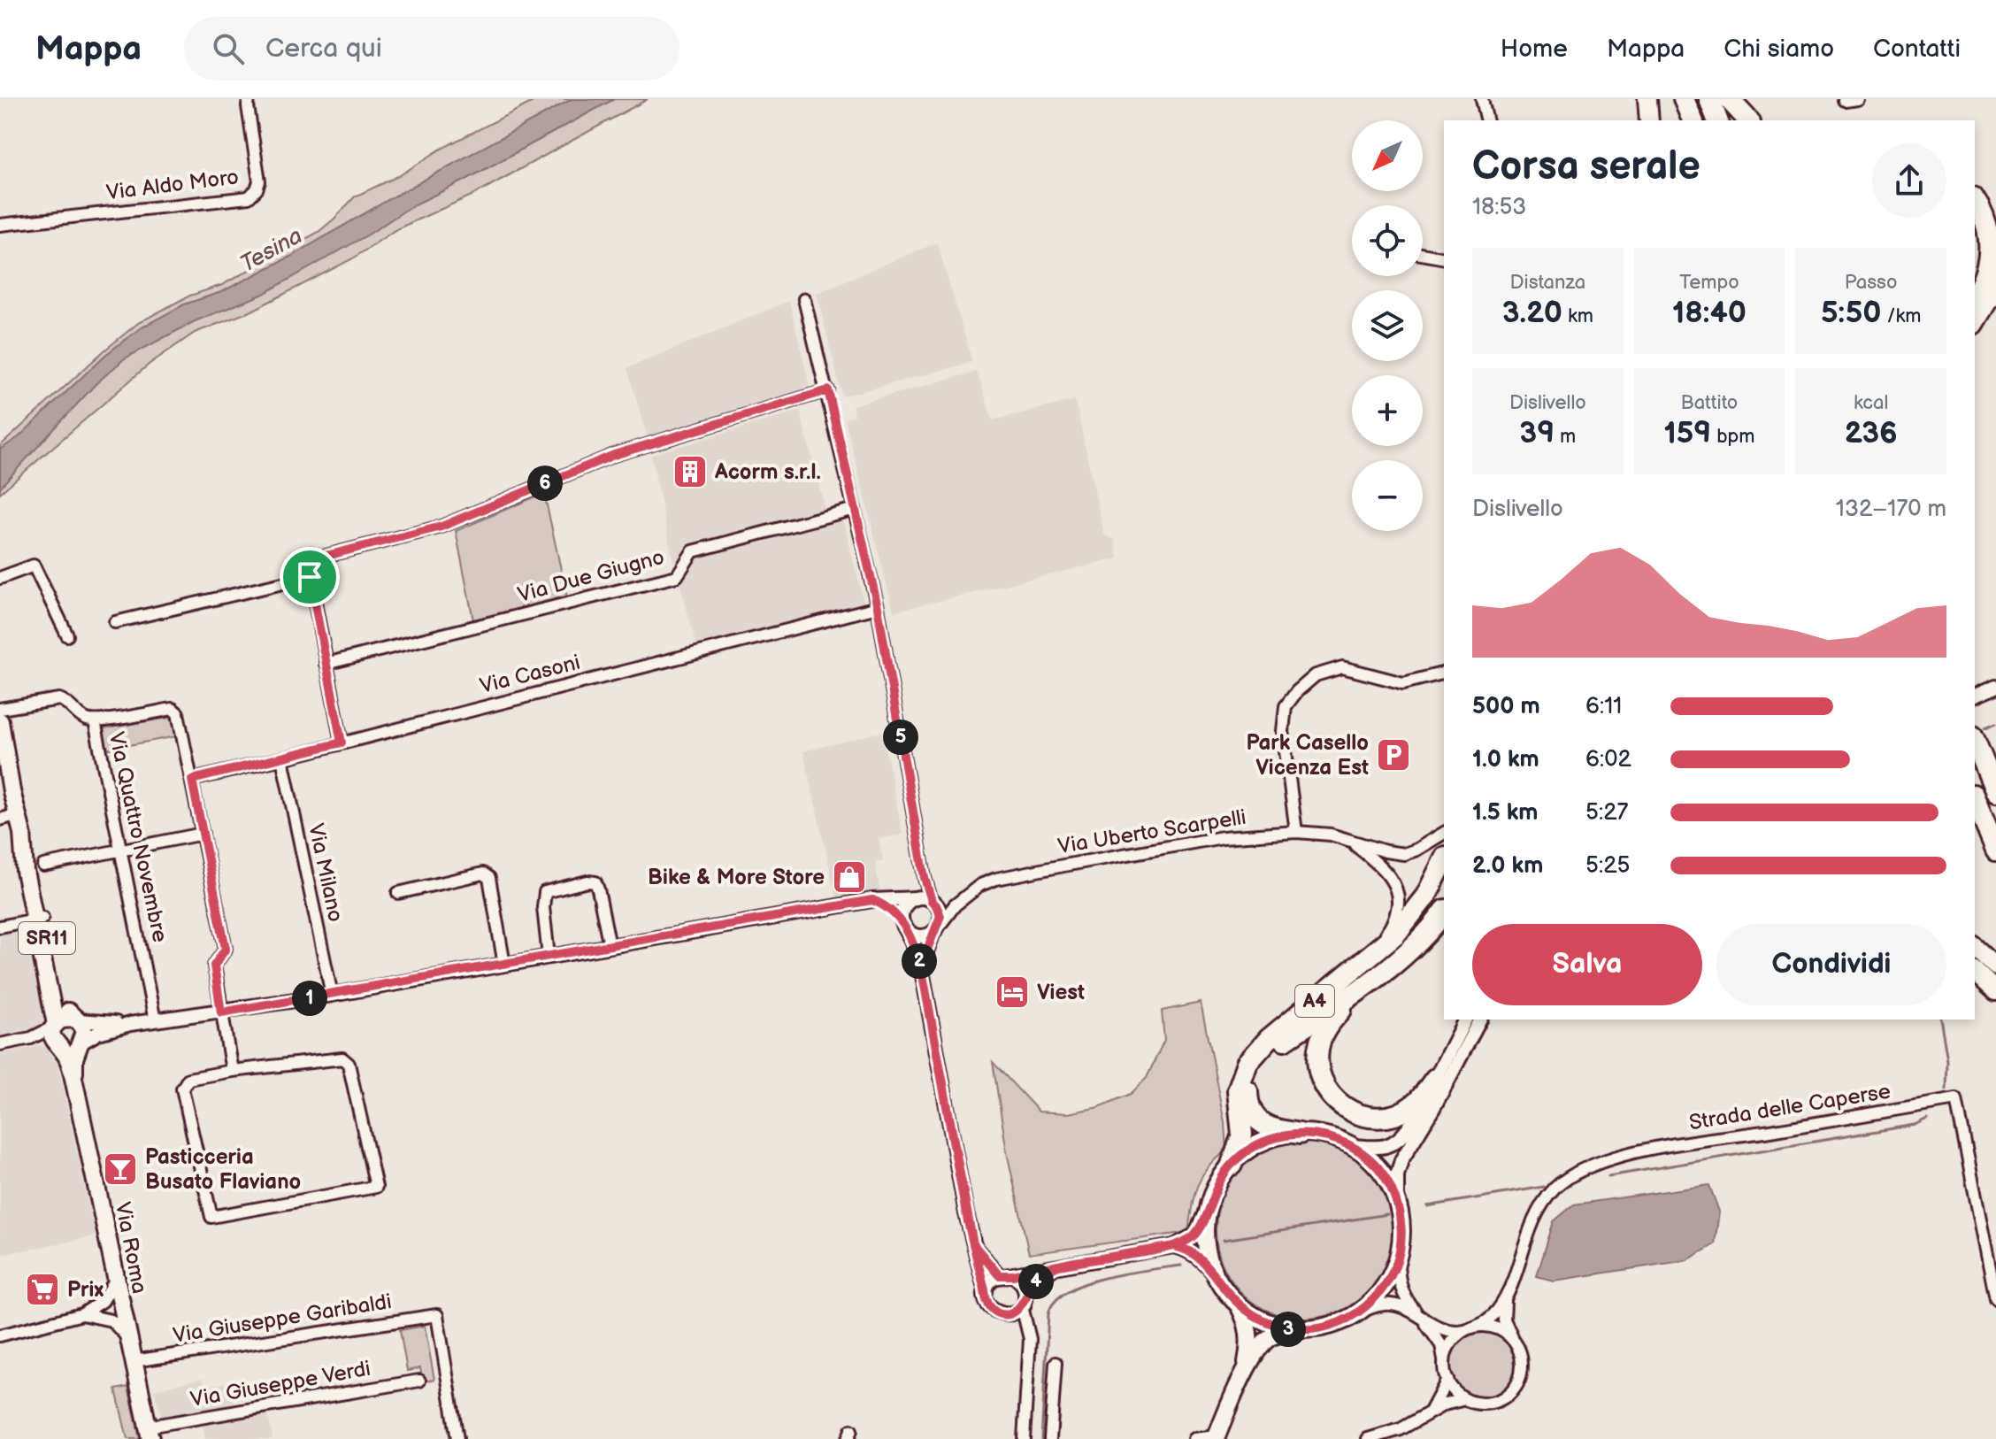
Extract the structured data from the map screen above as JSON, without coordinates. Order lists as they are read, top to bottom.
{
  "streets": {
    "highway": ["A4"],
    "main road": ["SR11", "Via Roma"],
    "street": [
      "Via Aldo Moro",
      "Via Due Giugno",
      "Via Casoni",
      "Via Uberto Scarpelli",
      "Via Quattro Novembre",
      "Via Milano",
      "Strada delle Caperse",
      "Via Giuseppe Garibaldi",
      "Via Giuseppe Verdi"
    ]
  },
  "crossings": [
    ["Via Casoni", "Via Milano"],
    ["Via Uberto Scarpelli", "A4"],
    ["Via Roma", "Via Giuseppe Garibaldi"],
    ["Via Roma", "Via Giuseppe Verdi"]
  ],
  "water": ["Tesina"],
  "places": {
    "building": ["Acorm s.r.l."],
    "parking": ["Park Casello Vicenza Est"],
    "shop": ["Bike & More Store"],
    "hotel": ["Viest"],
    "bar": ["Pasticceria Busato Flaviano"],
    "supermarket": ["Prix"]
  },
  "north": "bottom left",
  "page": {
    "header": "Mappa",
    "search": "Cerca qui",
    "nav": [
      "Home",
      "Mappa",
      "Chi siamo",
      "Contatti"
    ],
    "map_buttons": ["+", "−"],
    "heading": ["Corsa serale", "18:53"],
    "stats": [
      ["Distanza", "3.20 km"],
      ["Tempo", "18:40"],
      ["Passo", "5:50 /km"],
      ["Dislivello", "39 m"],
      ["Battito", "159 bpm"],
      ["kcal", "236"]
    ],
    "pins": [
      "6",
      "5",
      "2",
      "1",
      "4",
      "3"
    ],
    "chart": ["Dislivello", "132–170 m"],
    "list": [
      {
        "name": "500 m",
        "note": "6:11"
      },
      {
        "name": "1.0 km",
        "note": "6:02"
      },
      {
        "name": "1.5 km",
        "note": "5:27"
      },
      {
        "name": "2.0 km",
        "note": "5:25"
      }
    ],
    "buttons": ["Salva", "Condividi"]
  }
}
